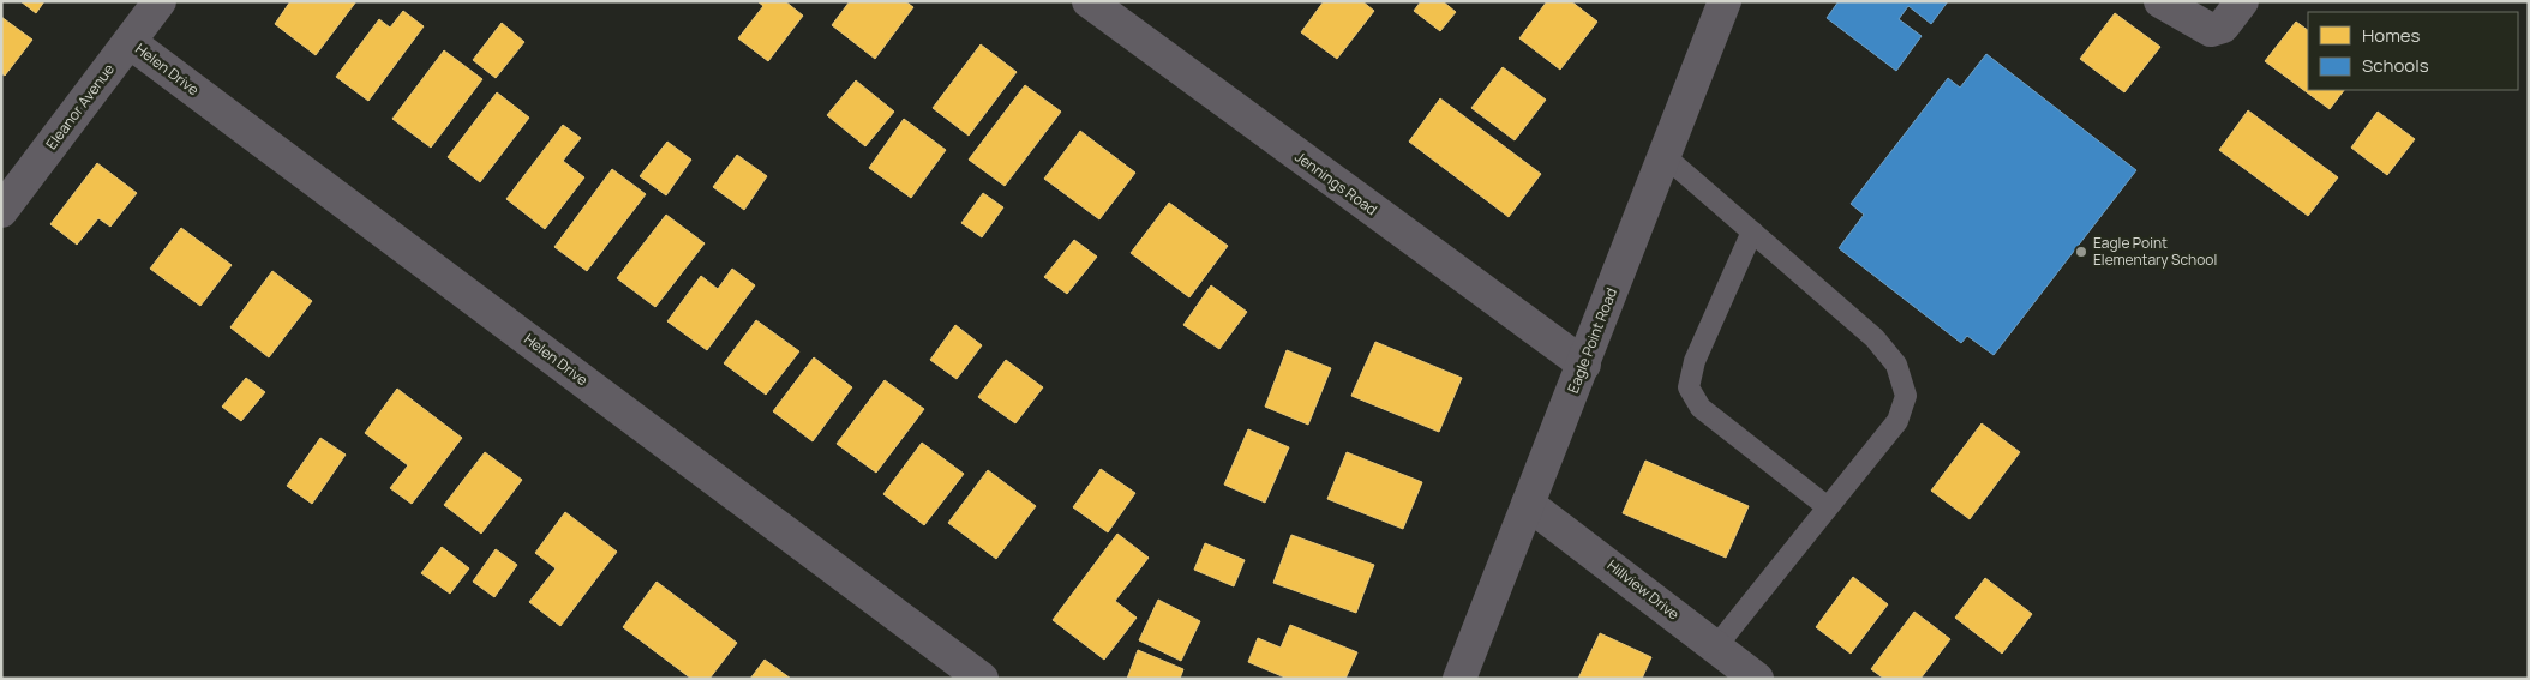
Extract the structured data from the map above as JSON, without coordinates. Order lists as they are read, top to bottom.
{
  "streets": {
    "street": [
      "Helen Drive",
      "Eleanor Avenue",
      "Jennings Road",
      "Eagle Point Road",
      "Hillview Drive"
    ]
  },
  "crossings": [
    ["Helen Drive", "Eleanor Avenue"],
    ["Jennings Road", "Eagle Point Road"],
    ["Eagle Point Road", "Hillview Drive"]
  ],
  "places": ["Eagle Point Elementary School"],
  "legend": ["Homes", "Schools"]
}
